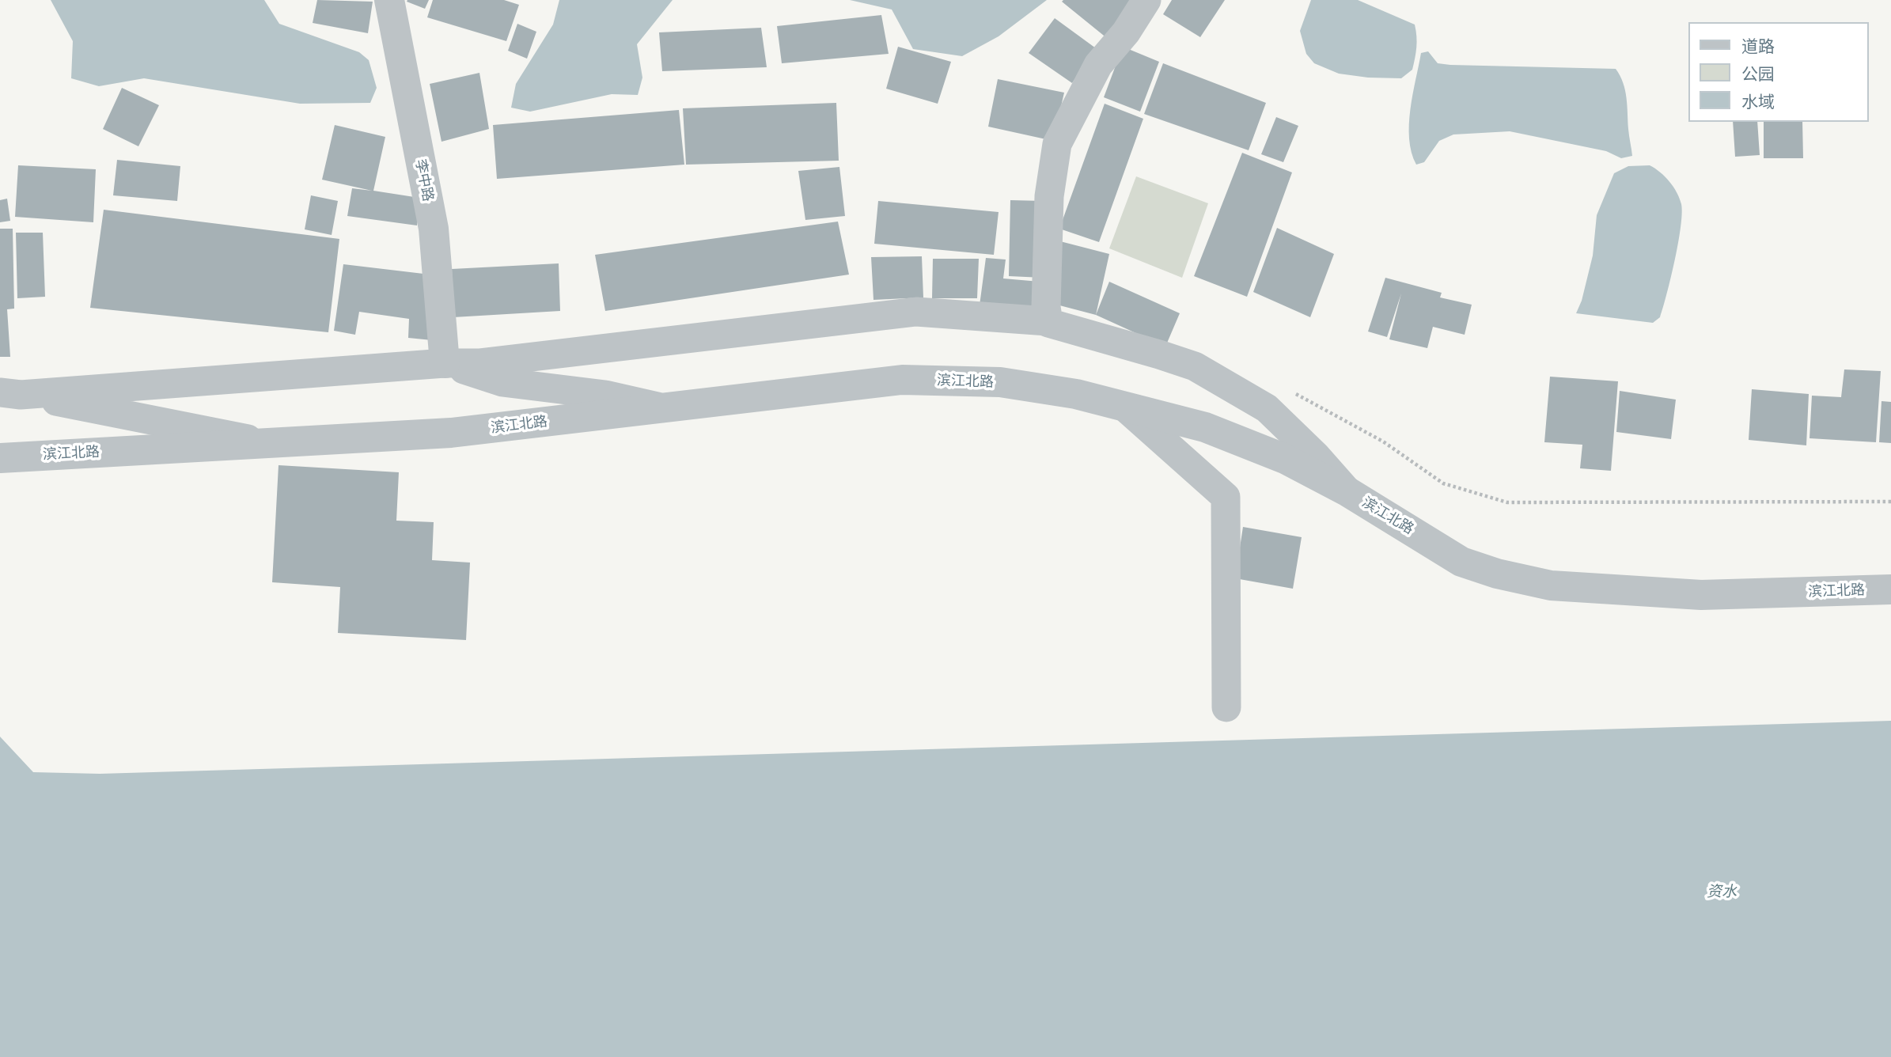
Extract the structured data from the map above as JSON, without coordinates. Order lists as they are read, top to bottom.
{
  "streets": {
    "street": ["李中路", "滨江北路"]
  },
  "water": ["资水"],
  "legend": ["道路", "公园", "水域"]
}
